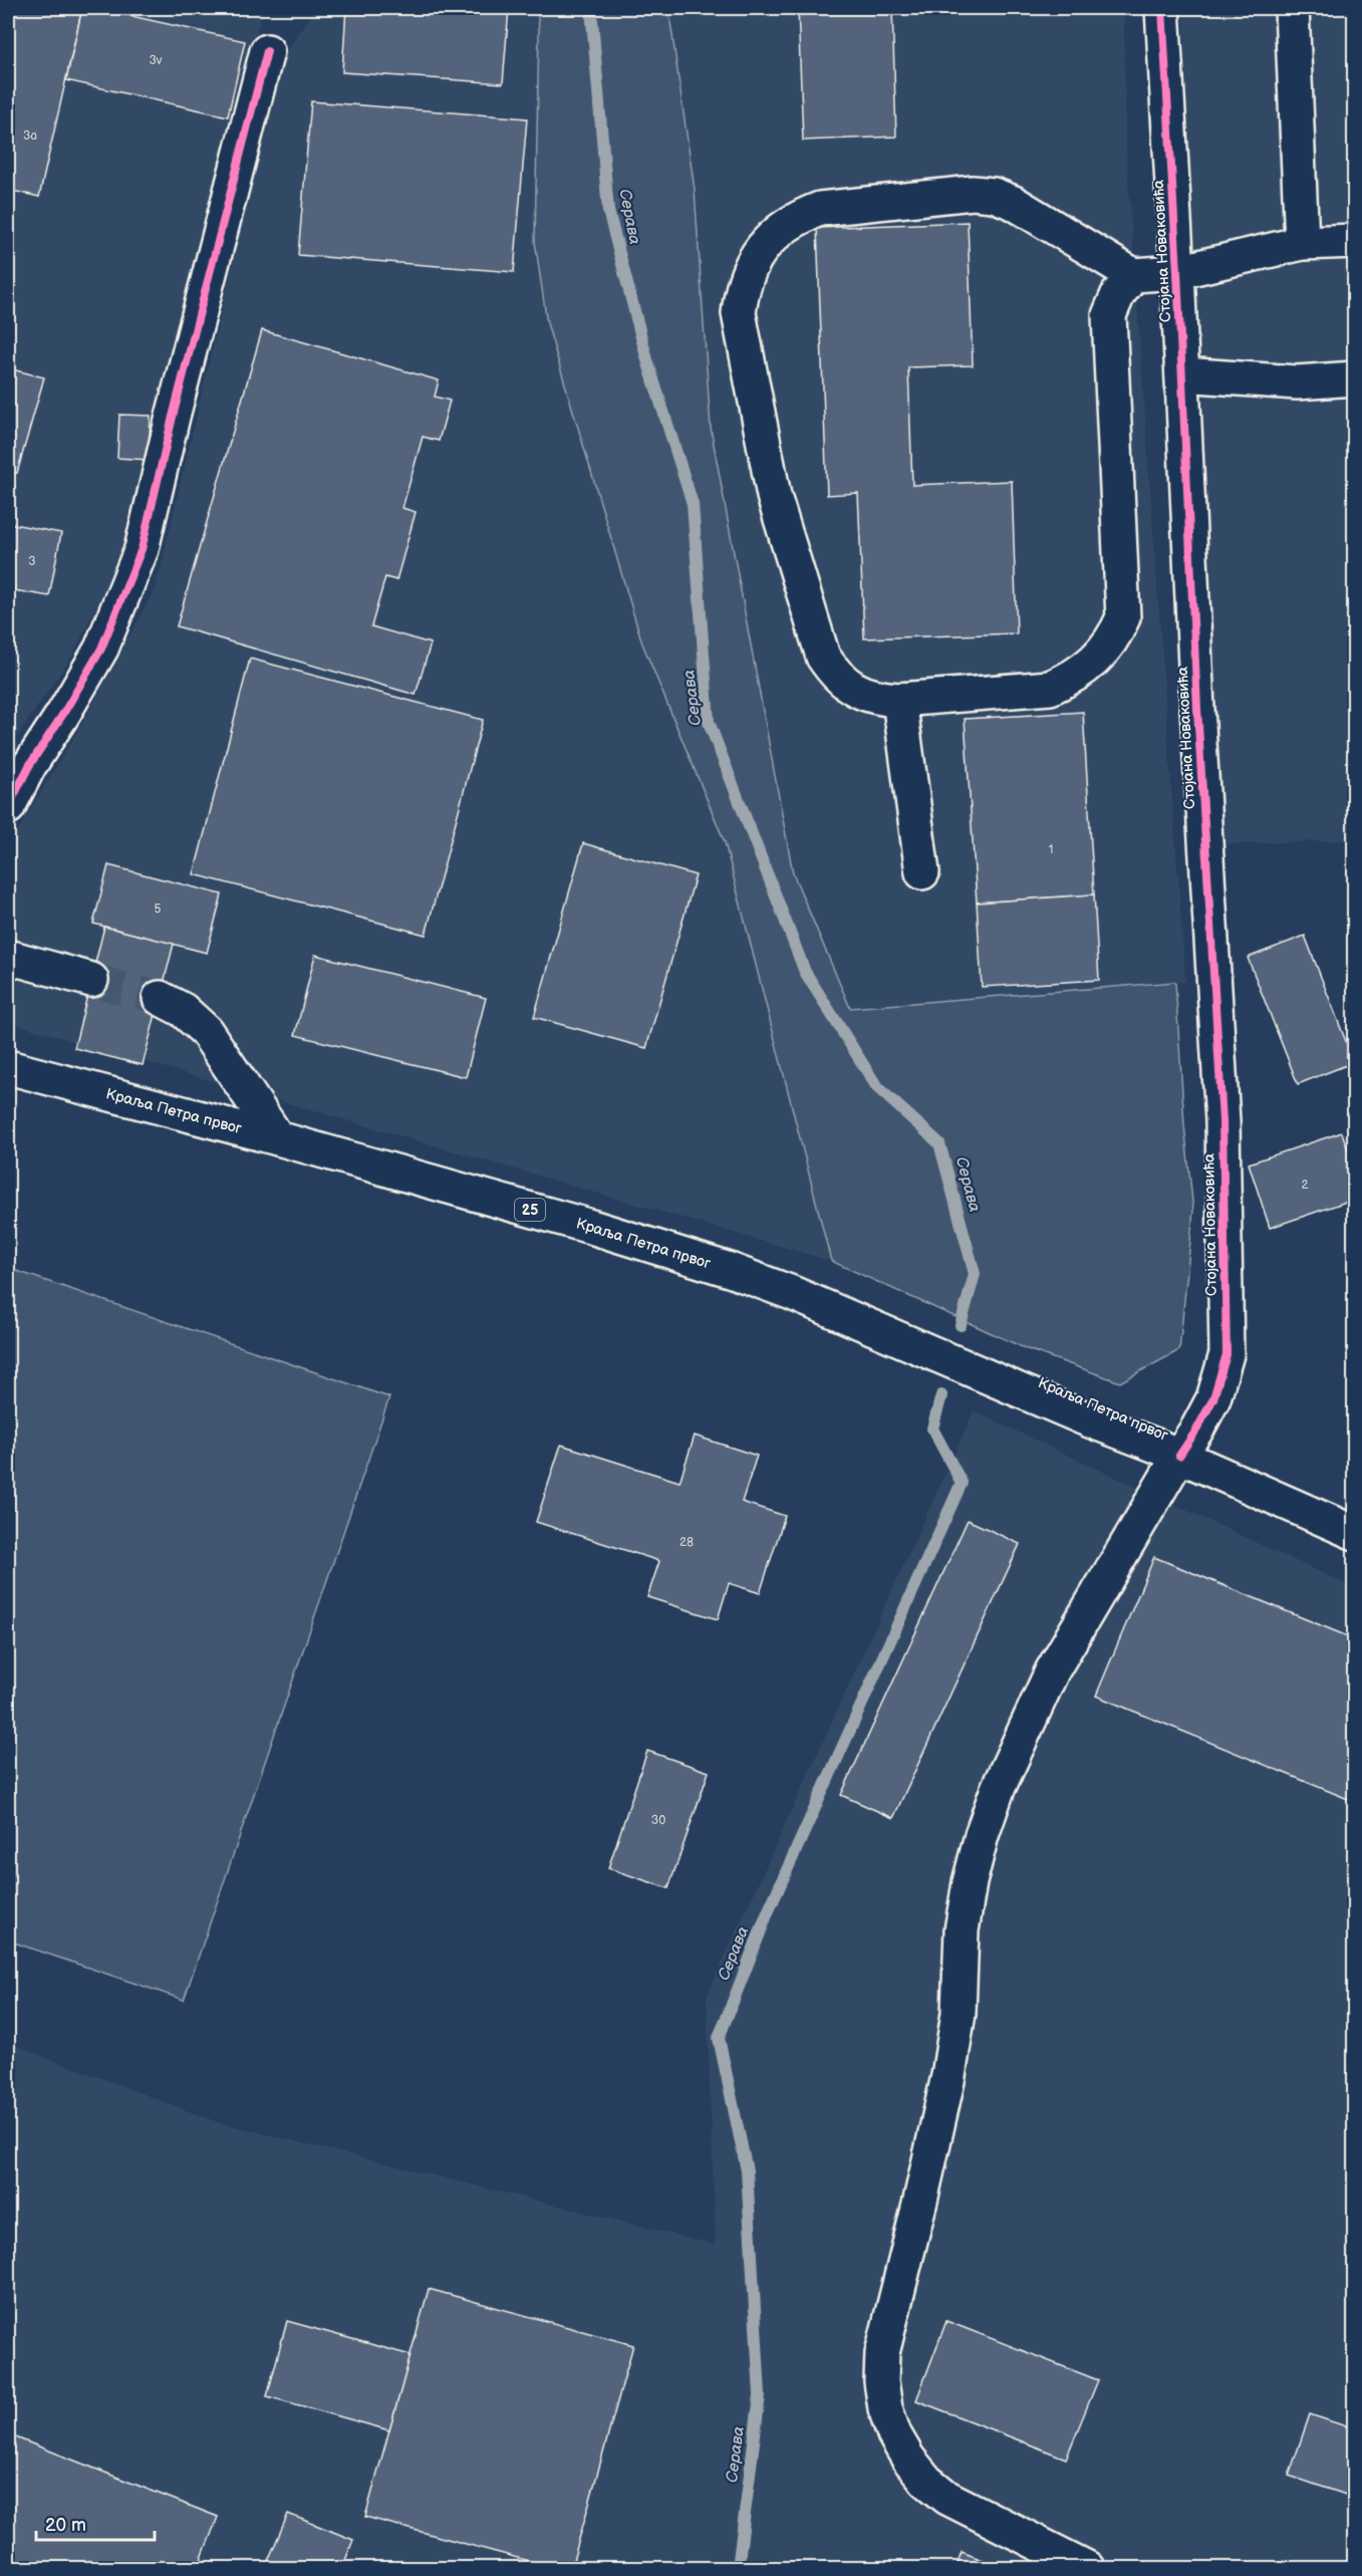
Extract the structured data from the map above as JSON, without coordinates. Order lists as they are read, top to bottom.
{
  "streets": {
    "street": ["Стојана Новаковића", "Краља Петра првог", "25"]
  },
  "crossings": [
    ["Стојана Новаковића", "Краља Петра првог"]
  ],
  "water": ["Серава"],
  "house_numbers": [
    "3v",
    "3a",
    "3",
    "1",
    "5",
    "2",
    "28",
    "30"
  ],
  "scale_bar": "20 m"
}
